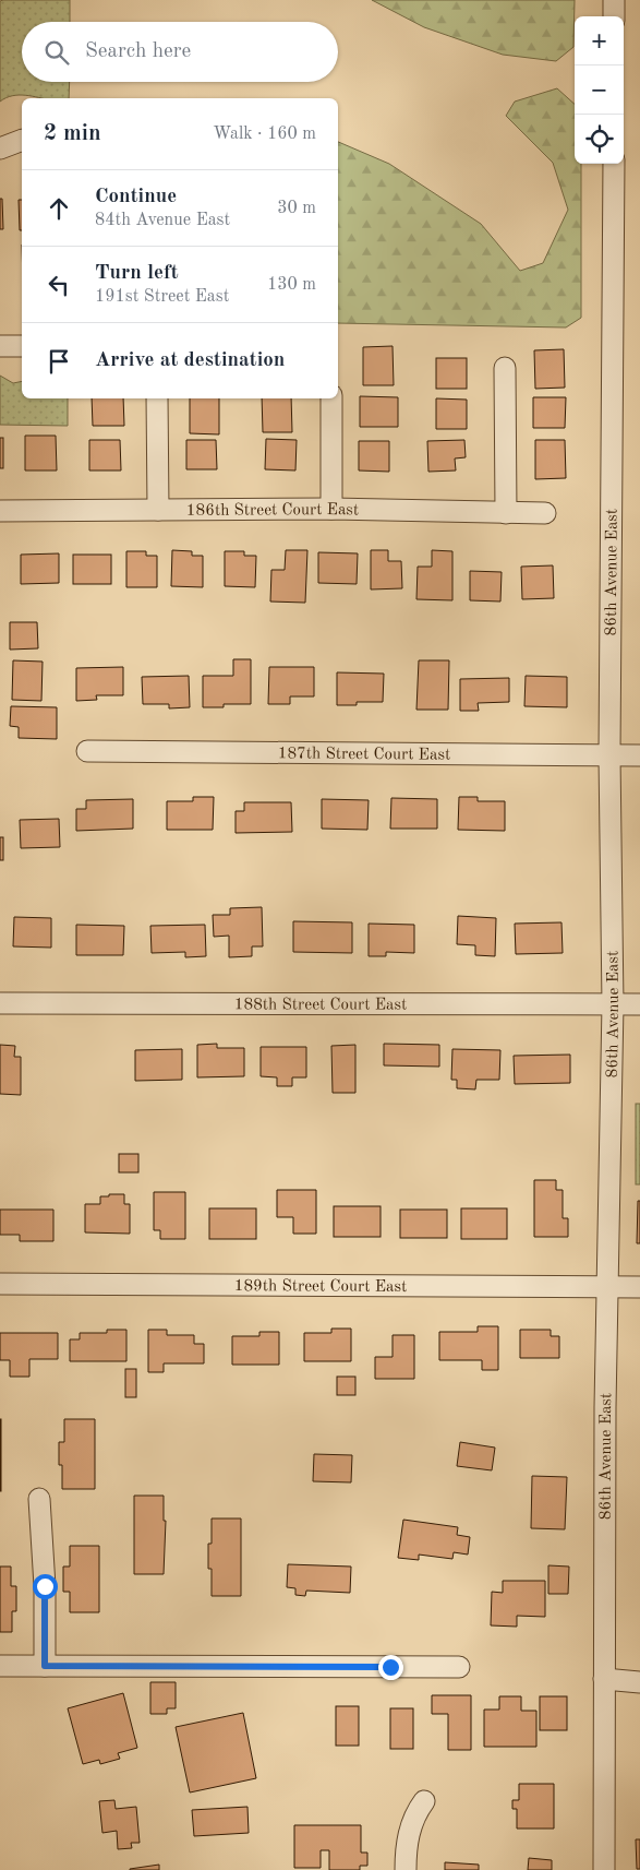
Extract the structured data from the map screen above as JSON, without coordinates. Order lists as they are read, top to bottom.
{
  "streets": {
    "street": [
      "186th Street Court East",
      "86th Avenue East",
      "187th Street Court East",
      "188th Street Court East",
      "189th Street Court East"
    ]
  },
  "crossings": [
    ["86th Avenue East", "187th Street Court East"],
    ["86th Avenue East", "188th Street Court East"],
    ["86th Avenue East", "189th Street Court East"]
  ],
  "page": {
    "map_buttons": ["+", "−"],
    "search": "Search here",
    "heading": ["2 min", "Walk · 160 m"],
    "list": [
      ["Continue", "84th Avenue East", "30 m"],
      ["Turn left", "191st Street East", "130 m"],
      "Arrive at destination"
    ]
  }
}
